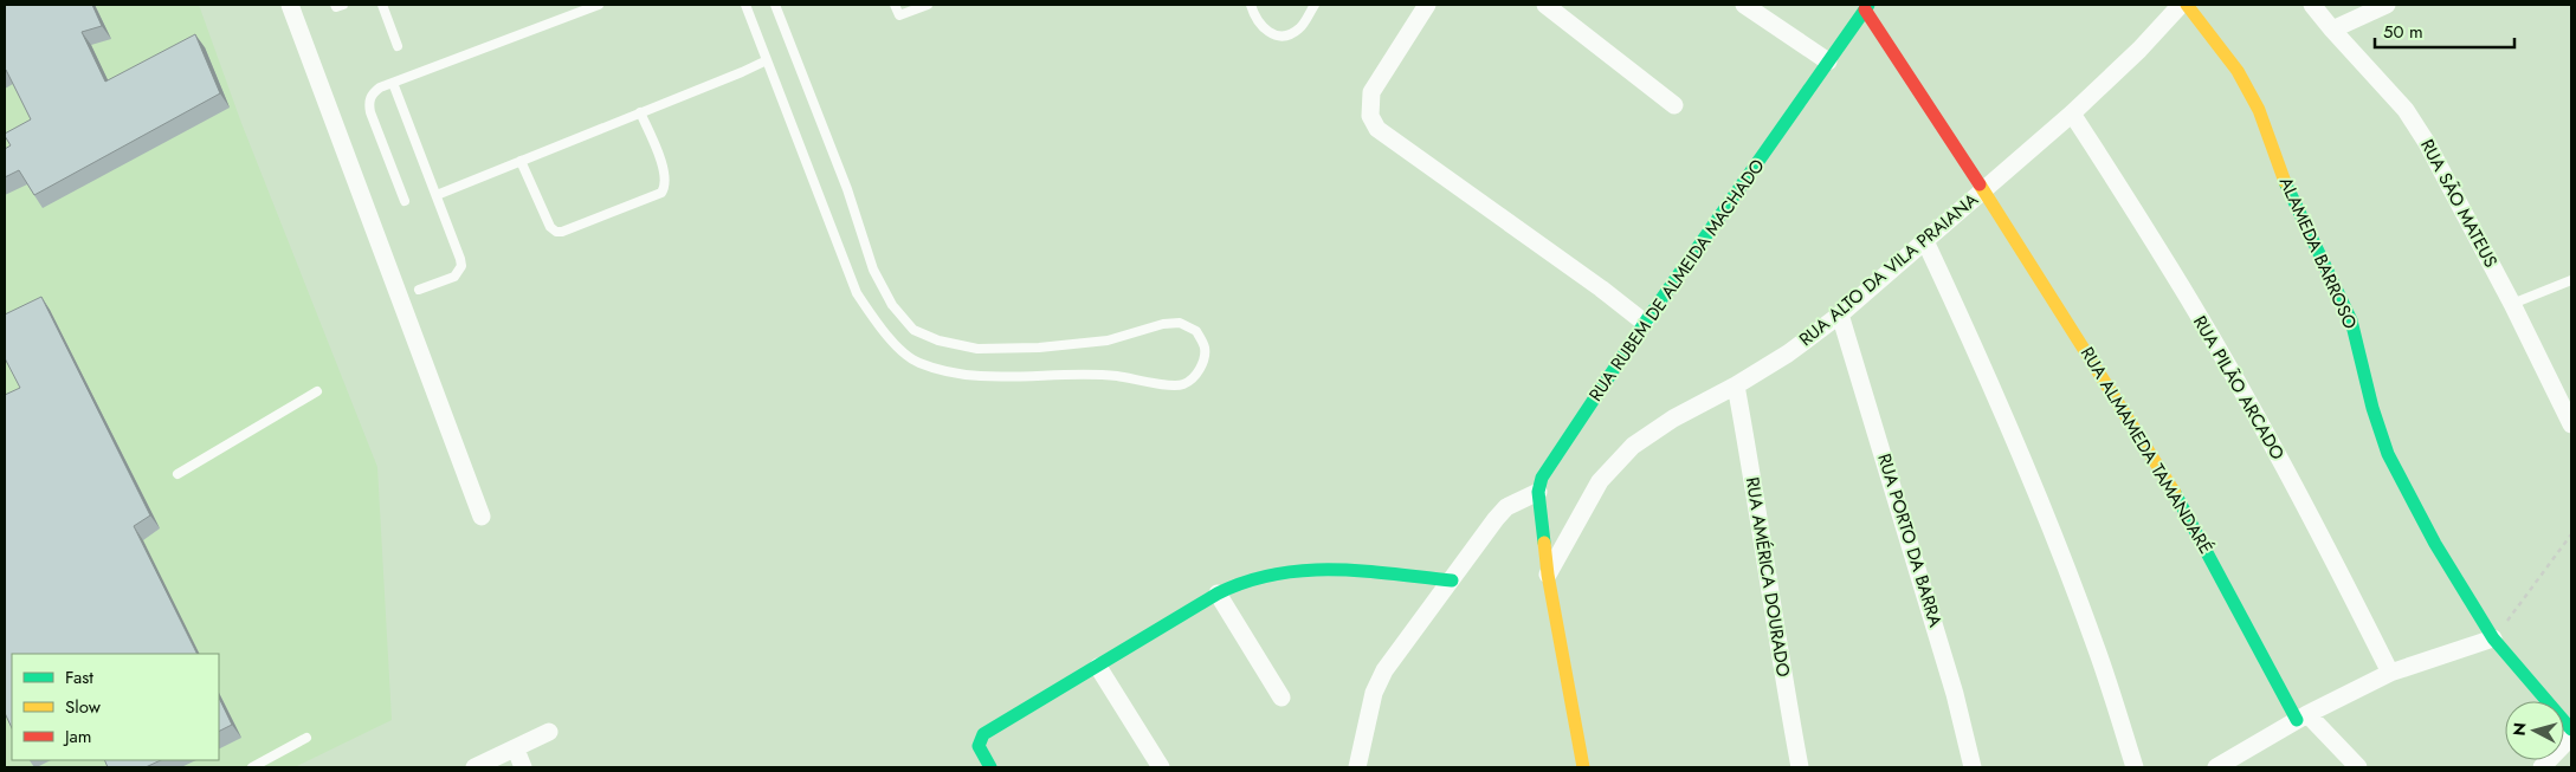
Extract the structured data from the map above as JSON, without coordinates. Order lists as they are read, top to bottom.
{
  "streets": {
    "street": [
      "RUA SÃO MATEUS",
      "ALAMEDA BARROSO",
      "RUA ALTO DA VILA PRAIANA",
      "RUA RUBEM DE ALMEIDA MACHADO",
      "RUA PILÃO ARCADO",
      "RUA ALMAMEDA TAMANDARÉ",
      "RUA PORTO DA BARRA",
      "RUA AMÉRICA DOURADO"
    ]
  },
  "crossings": [
    ["RUA ALTO DA VILA PRAIANA", "RUA PILÃO ARCADO"],
    ["RUA ALTO DA VILA PRAIANA", "RUA ALMAMEDA TAMANDARÉ"],
    ["RUA ALTO DA VILA PRAIANA", "RUA PORTO DA BARRA"],
    ["RUA ALTO DA VILA PRAIANA", "RUA AMÉRICA DOURADO"],
    ["RUA RUBEM DE ALMEIDA MACHADO", "RUA ALMAMEDA TAMANDARÉ"]
  ],
  "legend": ["Fast", "Slow", "Jam"],
  "scale_bar": "50 m",
  "north": "left"
}
